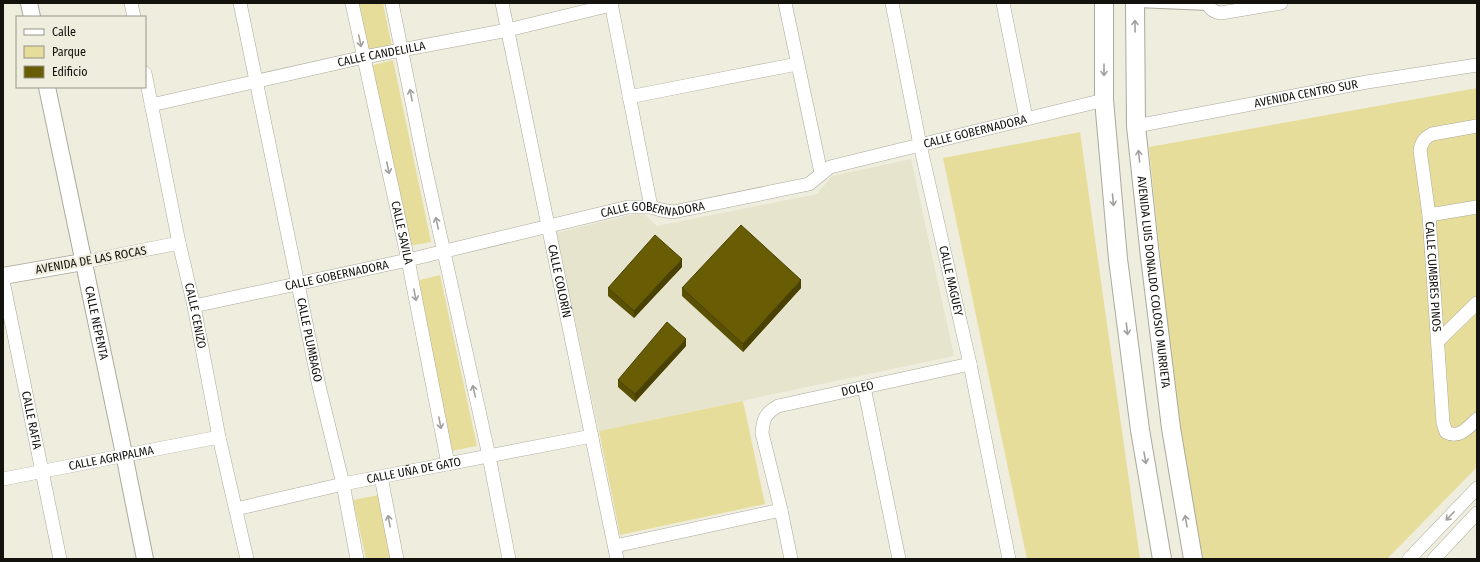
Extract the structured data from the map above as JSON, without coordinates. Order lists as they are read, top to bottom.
{
  "streets": {
    "main road": ["AVENIDA LUIS DONALDO COLOSIO MURRIETA"],
    "street": [
      "CALLE CANDELILLA",
      "AVENIDA CENTRO SUR",
      "CALLE GOBERNADORA",
      "CALLE SAVILA",
      "AVENIDA DE LAS ROCAS",
      "CALLE CUMBRES PINOS",
      "CALLE COLORÍN",
      "CALLE MAGUEY",
      "CALLE CENIZO",
      "CALLE NEPENTA",
      "CALLE PLUMBAGO",
      "DOLEO",
      "CALLE RAFIA",
      "CALLE AGRIPALMA",
      "CALLE UÑA DE GATO"
    ]
  },
  "crossings": [
    ["CALLE CANDELILLA", "CALLE SAVILA"],
    ["CALLE CANDELILLA", "CALLE COLORÍN"],
    ["CALLE CANDELILLA", "CALLE CENIZO"],
    ["CALLE CANDELILLA", "CALLE PLUMBAGO"],
    ["AVENIDA CENTRO SUR", "AVENIDA LUIS DONALDO COLOSIO MURRIETA"],
    ["CALLE GOBERNADORA", "CALLE SAVILA"],
    ["CALLE GOBERNADORA", "CALLE COLORÍN"],
    ["CALLE GOBERNADORA", "CALLE MAGUEY"],
    ["CALLE GOBERNADORA", "CALLE CENIZO"],
    ["CALLE GOBERNADORA", "CALLE PLUMBAGO"],
    ["CALLE SAVILA", "CALLE UÑA DE GATO"],
    ["AVENIDA DE LAS ROCAS", "CALLE CENIZO"],
    ["AVENIDA DE LAS ROCAS", "CALLE NEPENTA"],
    ["CALLE COLORÍN", "CALLE UÑA DE GATO"],
    ["CALLE MAGUEY", "DOLEO"],
    ["CALLE CENIZO", "CALLE AGRIPALMA"],
    ["CALLE CENIZO", "CALLE UÑA DE GATO"],
    ["CALLE NEPENTA", "CALLE AGRIPALMA"],
    ["CALLE PLUMBAGO", "CALLE UÑA DE GATO"],
    ["CALLE RAFIA", "CALLE AGRIPALMA"]
  ],
  "legend": ["Calle", "Parque", "Edificio"]
}
